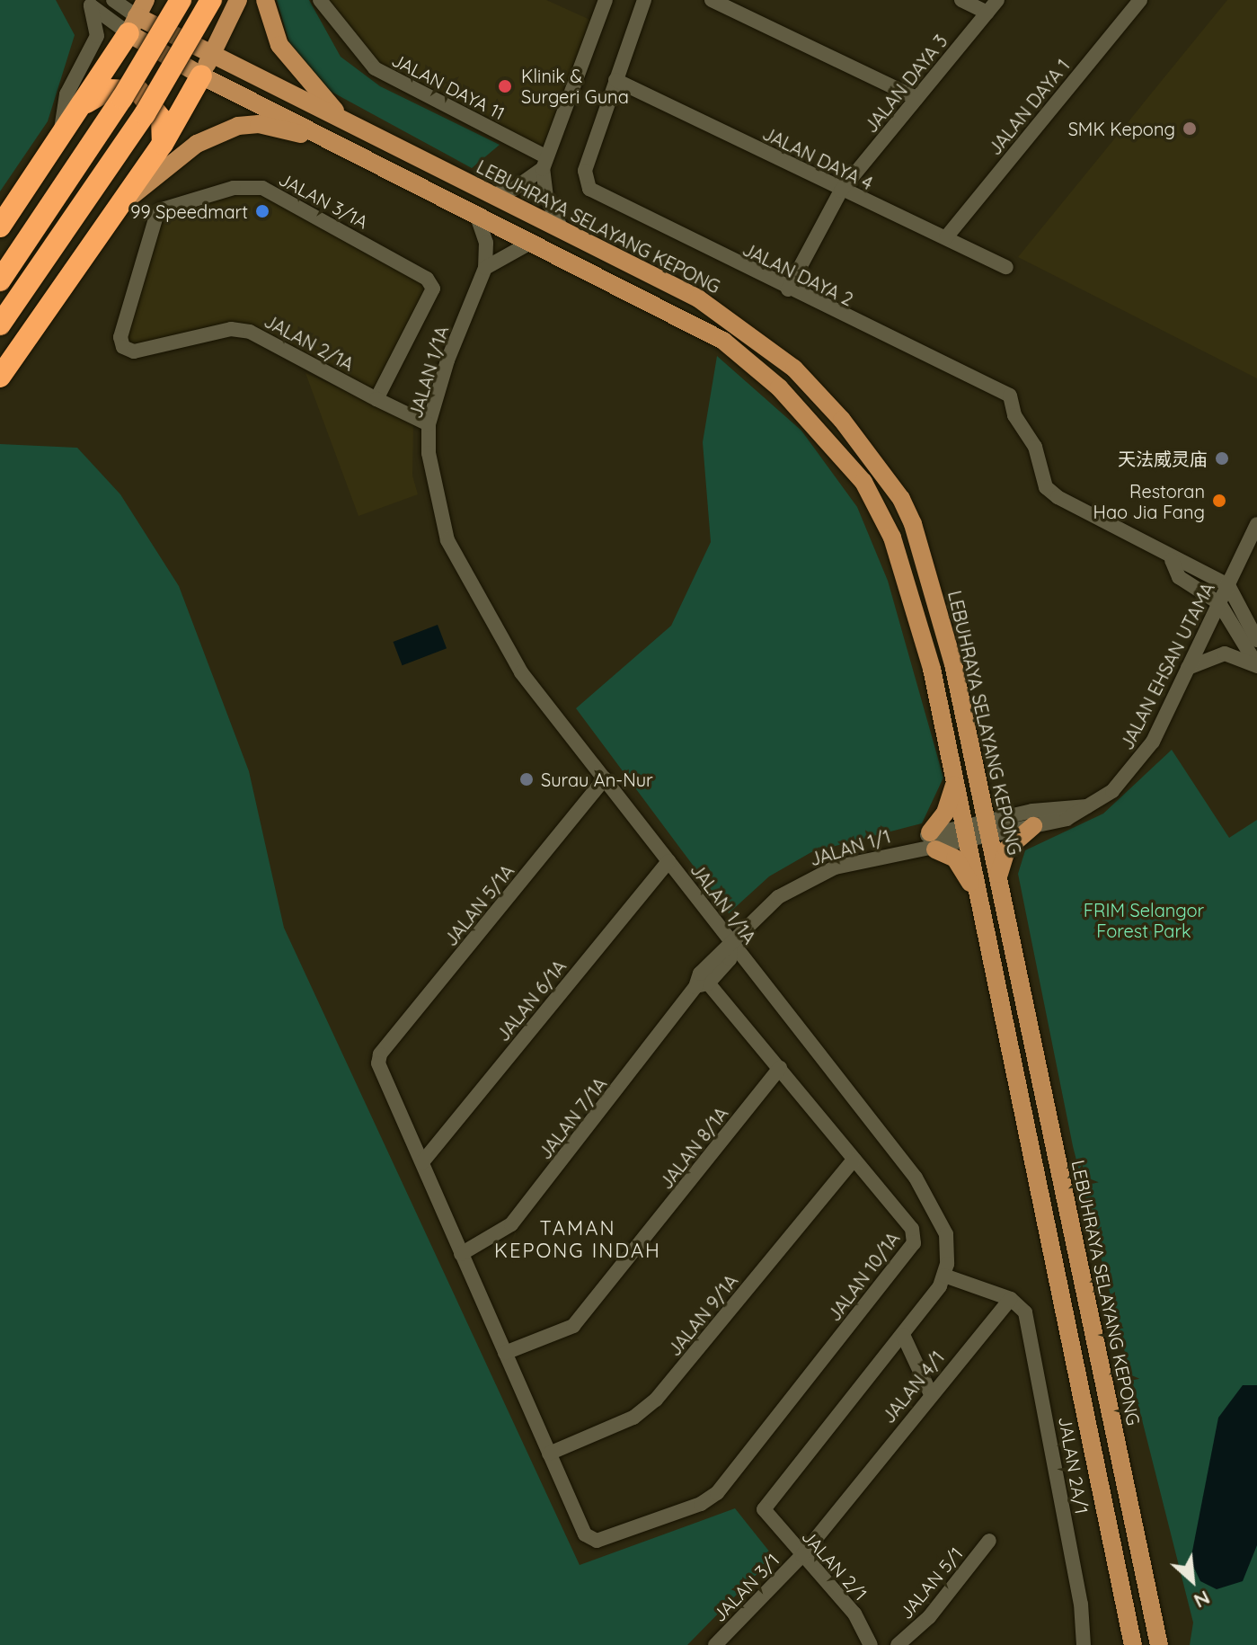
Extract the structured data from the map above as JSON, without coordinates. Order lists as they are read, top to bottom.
{
  "streets": {
    "main road": ["LEBUHRAYA SELAYANG KEPONG"],
    "street": [
      "JALAN DAYA 3",
      "JALAN DAYA 11",
      "JALAN DAYA 1",
      "JALAN DAYA 4",
      "JALAN 3/1A",
      "JALAN DAYA 2",
      "JALAN 2/1A",
      "JALAN 1/1A",
      "JALAN EHSAN UTAMA",
      "JALAN 1/1",
      "JALAN 5/1A",
      "JALAN 6/1A",
      "JALAN 7/1A",
      "JALAN 8/1A",
      "JALAN 10/1A",
      "JALAN 9/1A",
      "JALAN 4/1",
      "JALAN 2A/1",
      "JALAN 2/1",
      "JALAN 5/1",
      "JALAN 3/1"
    ]
  },
  "crossings": [
    ["JALAN DAYA 3", "JALAN DAYA 4"],
    ["JALAN DAYA 3", "JALAN DAYA 2"],
    ["JALAN DAYA 1", "JALAN DAYA 4"],
    ["JALAN DAYA 4", "JALAN DAYA 2"],
    ["JALAN 3/1A", "JALAN 2/1A"],
    ["LEBUHRAYA SELAYANG KEPONG", "JALAN EHSAN UTAMA"],
    ["JALAN 2/1A", "JALAN 1/1A"],
    ["JALAN 1/1A", "JALAN 1/1"],
    ["JALAN 1/1A", "JALAN 5/1A"],
    ["JALAN 1/1A", "JALAN 6/1A"],
    ["JALAN 1/1A", "JALAN 7/1A"],
    ["JALAN 1/1", "JALAN 7/1A"],
    ["JALAN 5/1A", "JALAN 6/1A"],
    ["JALAN 7/1A", "JALAN 10/1A"],
    ["JALAN 8/1A", "JALAN 10/1A"],
    ["JALAN 10/1A", "JALAN 9/1A"],
    ["JALAN 4/1", "JALAN 2A/1"],
    ["JALAN 4/1", "JALAN 2/1"],
    ["JALAN 4/1", "JALAN 3/1"],
    ["JALAN 2/1", "JALAN 3/1"]
  ],
  "districts": ["TAMAN KEPONG INDAH"],
  "parks": ["FRIM Selangor Forest Park"],
  "places": [
    "Klinik & Surgeri Guna",
    "SMK Kepong",
    "99 Speedmart",
    "天法威灵庙",
    "Restoran Hao Jia Fang",
    "Surau An-Nur"
  ],
  "north": "bottom right"
}
